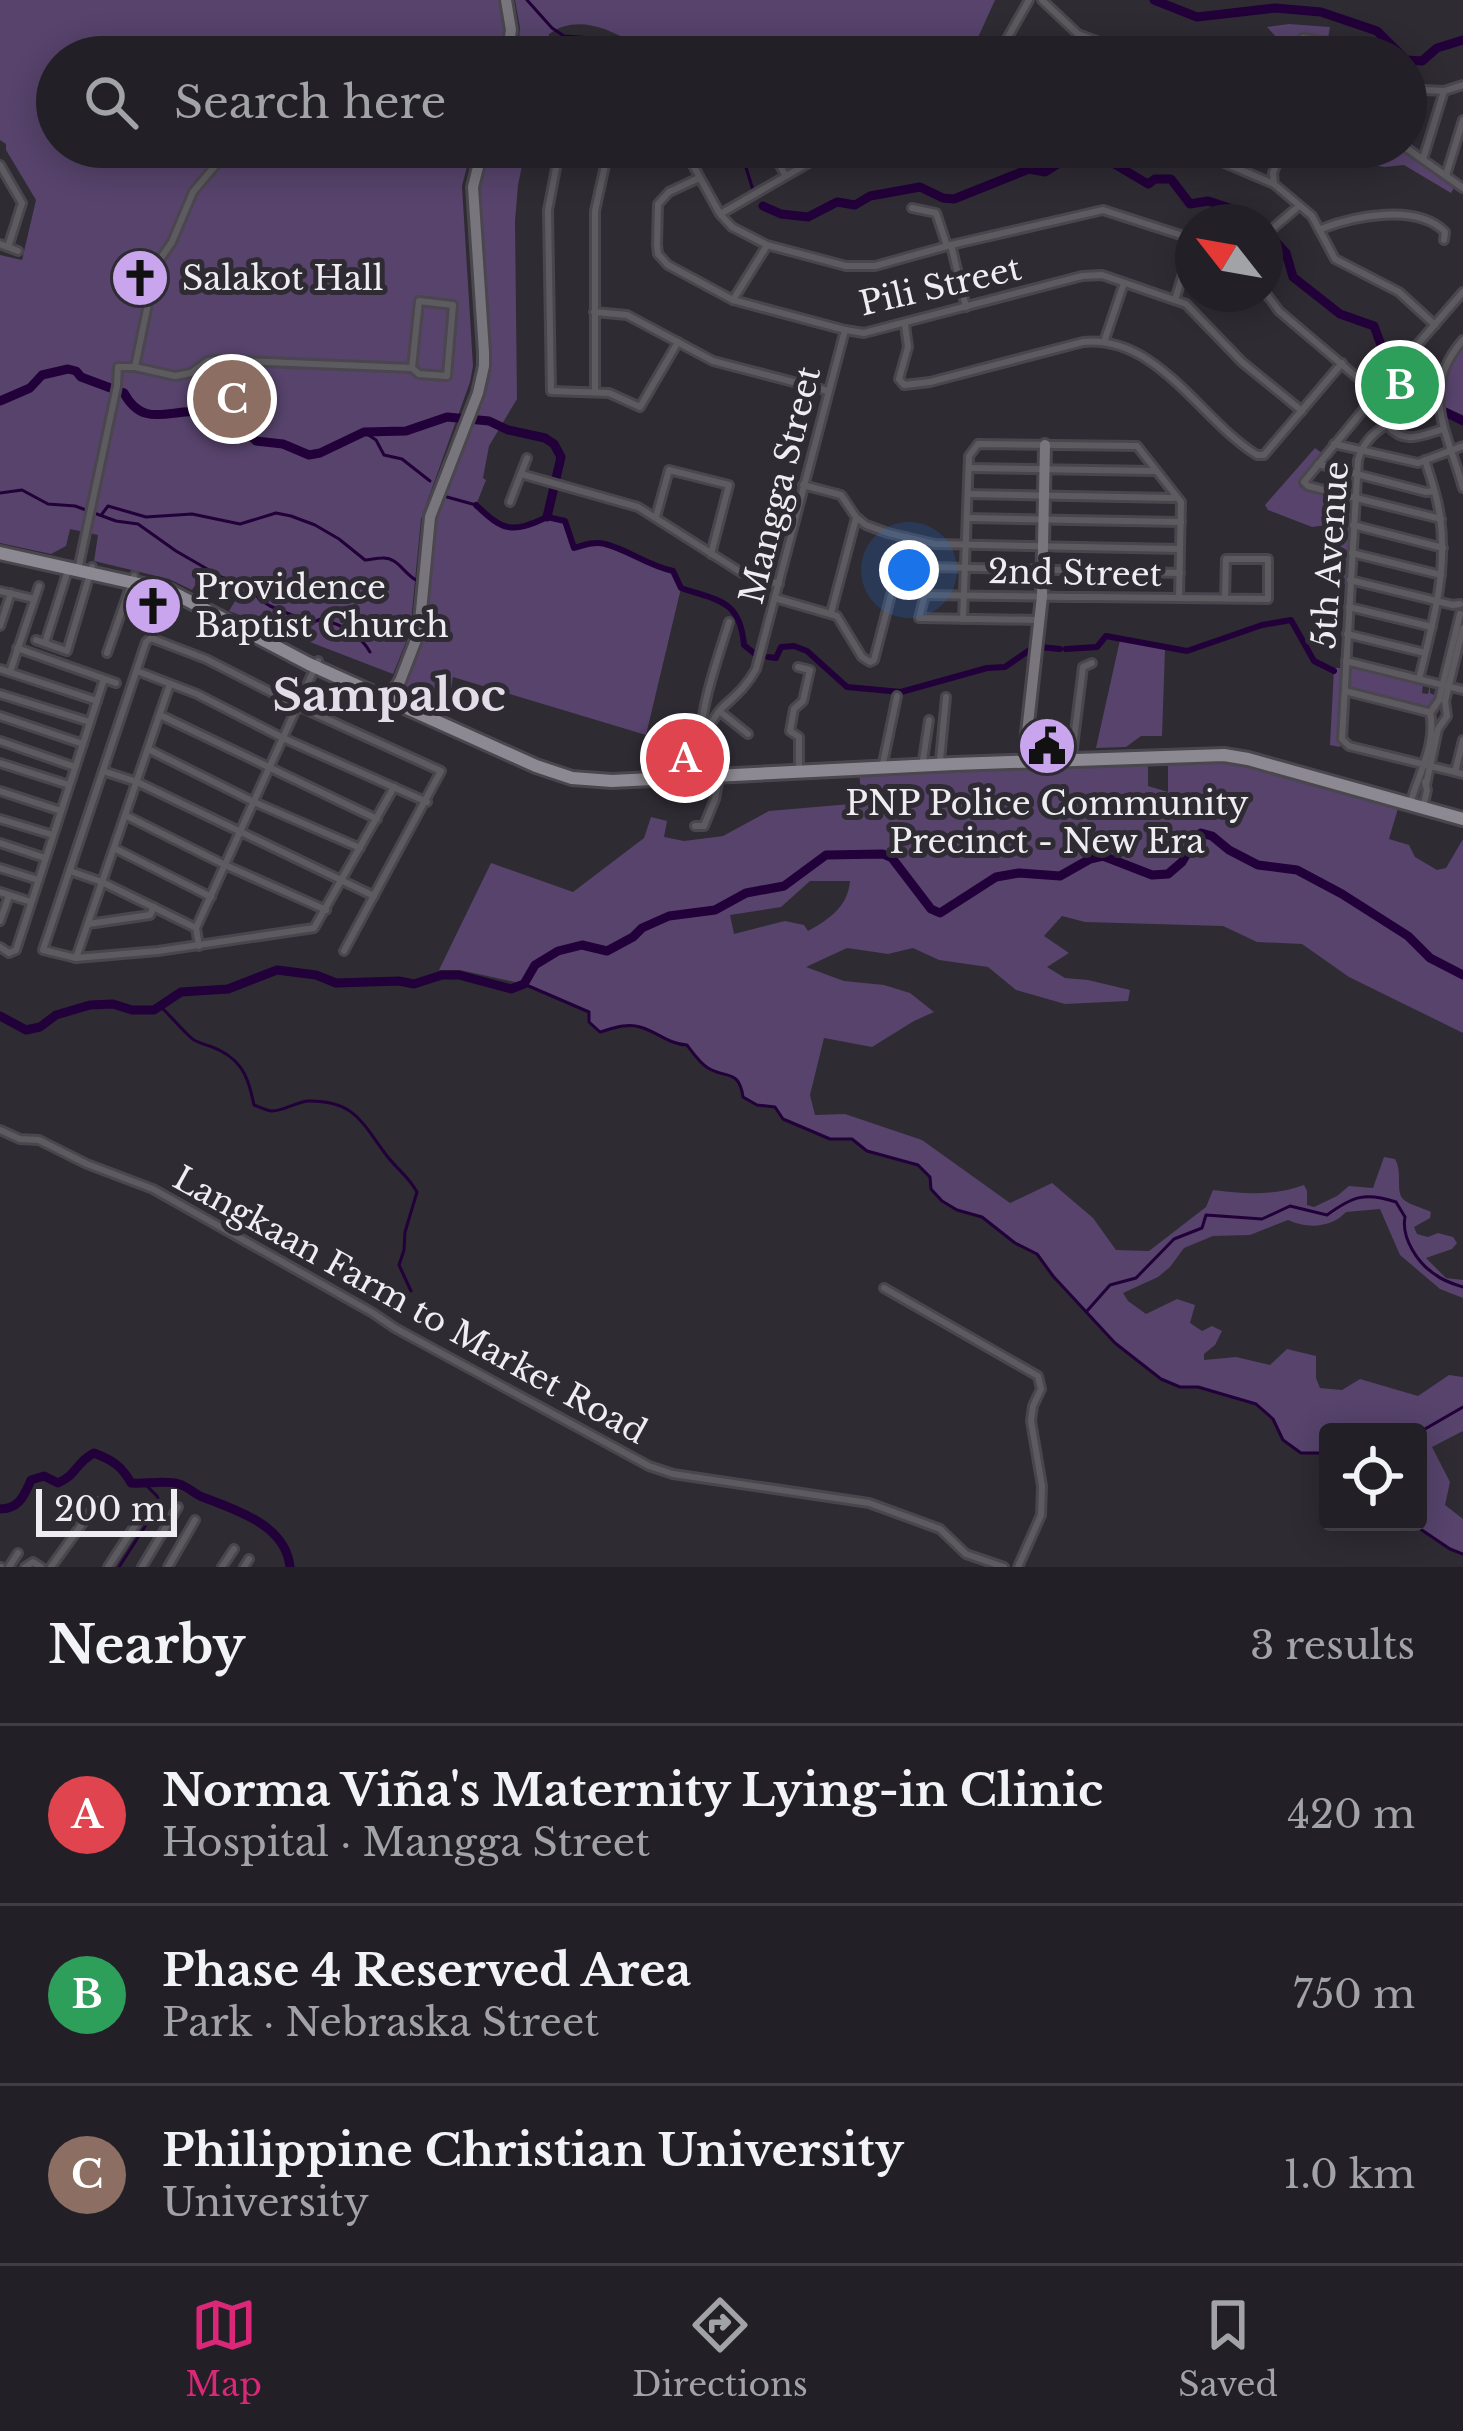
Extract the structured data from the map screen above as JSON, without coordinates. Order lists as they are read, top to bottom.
{
  "streets": {
    "street": [
      "Pili Street",
      "Mangga Street",
      "5th Avenue",
      "2nd Street",
      "Langkaan Farm to Market Road"
    ]
  },
  "crossings": [
    ["Pili Street", "Mangga Street"]
  ],
  "districts": ["Sampaloc"],
  "places": {
    "church": ["Salakot Hall", "Providence Baptist Church"],
    "public building": ["PNP Police Community Precinct - New Era"]
  },
  "scale_bar": "200 m",
  "north": "top left",
  "page": {
    "search": "Search here",
    "pins": ["B", "C", "A"],
    "scale": "200 m",
    "heading": ["Nearby", "3 results"],
    "list": [
      {
        "mark": "A",
        "name": "Norma Viña's Maternity Lying-in Clinic",
        "note": "Hospital · Mangga Street",
        "value": "420 m"
      },
      {
        "mark": "B",
        "name": "Phase 4 Reserved Area",
        "note": "Park · Nebraska Street",
        "value": "750 m"
      },
      {
        "mark": "C",
        "name": "Philippine Christian University",
        "note": "University",
        "value": "1.0 km"
      }
    ],
    "nav": ["Map", "Directions", "Saved"]
  }
}
